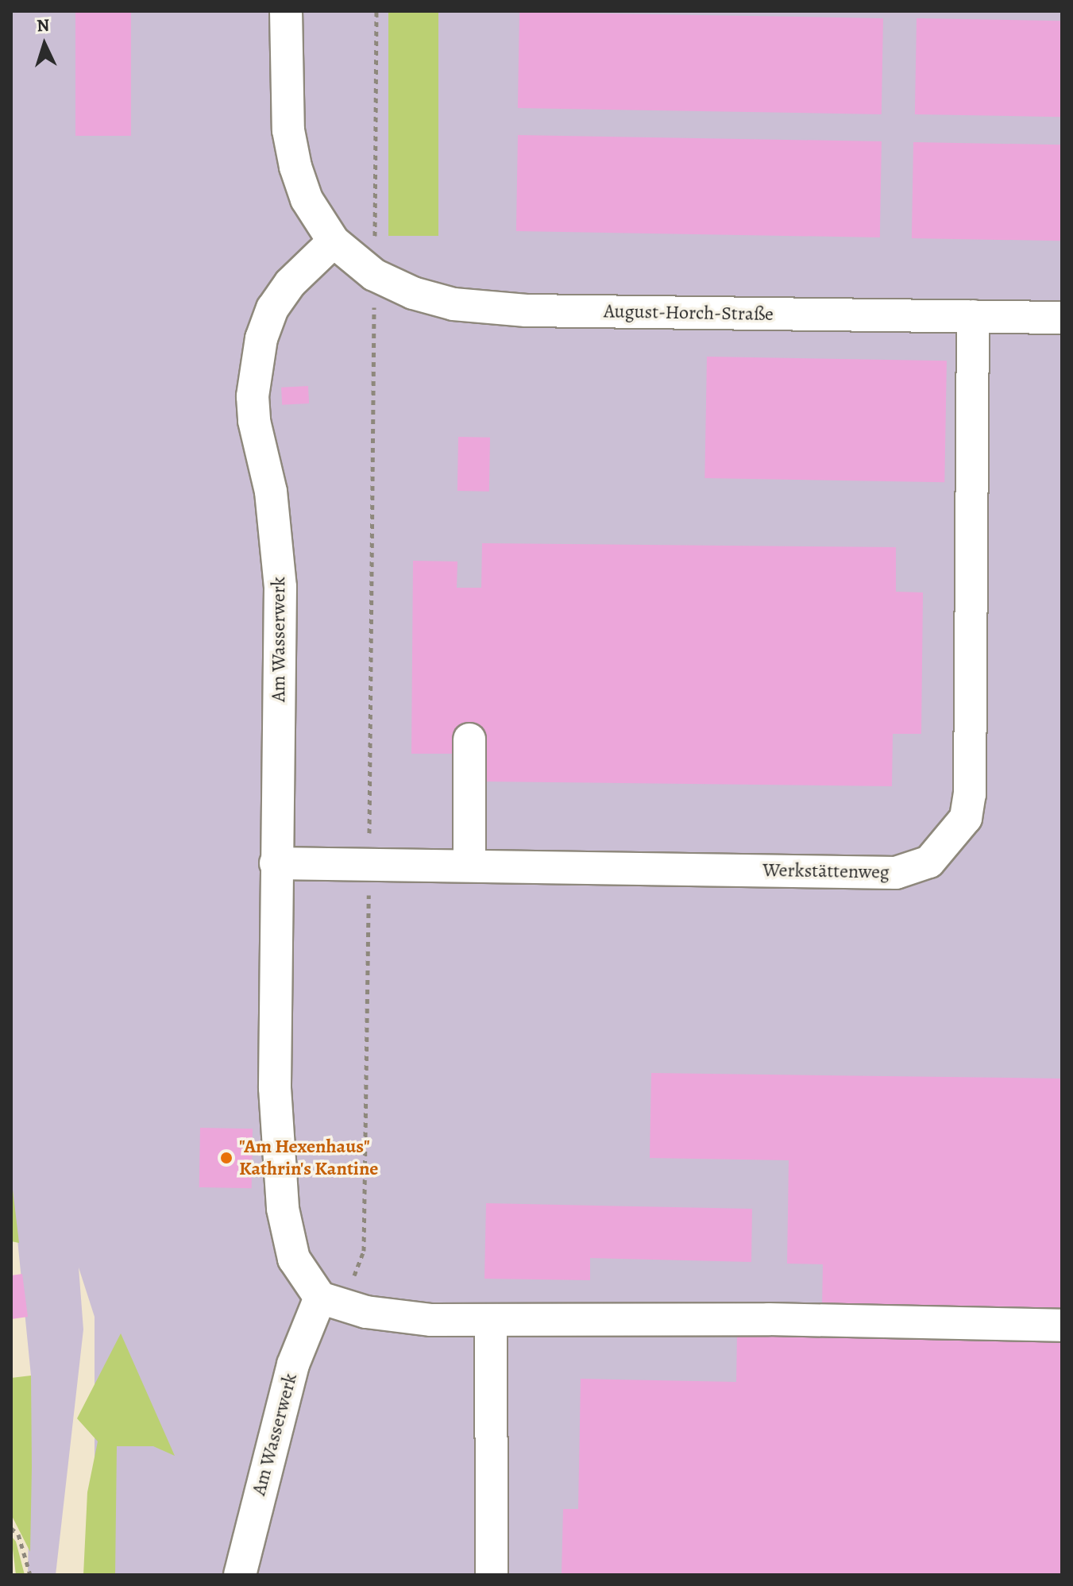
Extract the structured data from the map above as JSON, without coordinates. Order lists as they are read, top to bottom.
{
  "streets": {
    "street": ["August-Horch-Straße", "Am Wasserwerk", "Werkstättenweg"]
  },
  "crossings": [
    ["August-Horch-Straße", "Am Wasserwerk"],
    ["August-Horch-Straße", "Werkstättenweg"],
    ["Am Wasserwerk", "Werkstättenweg"]
  ],
  "places": ["\"Am Hexenhaus\" Kathrin's Kantine"],
  "north": "top"
}
